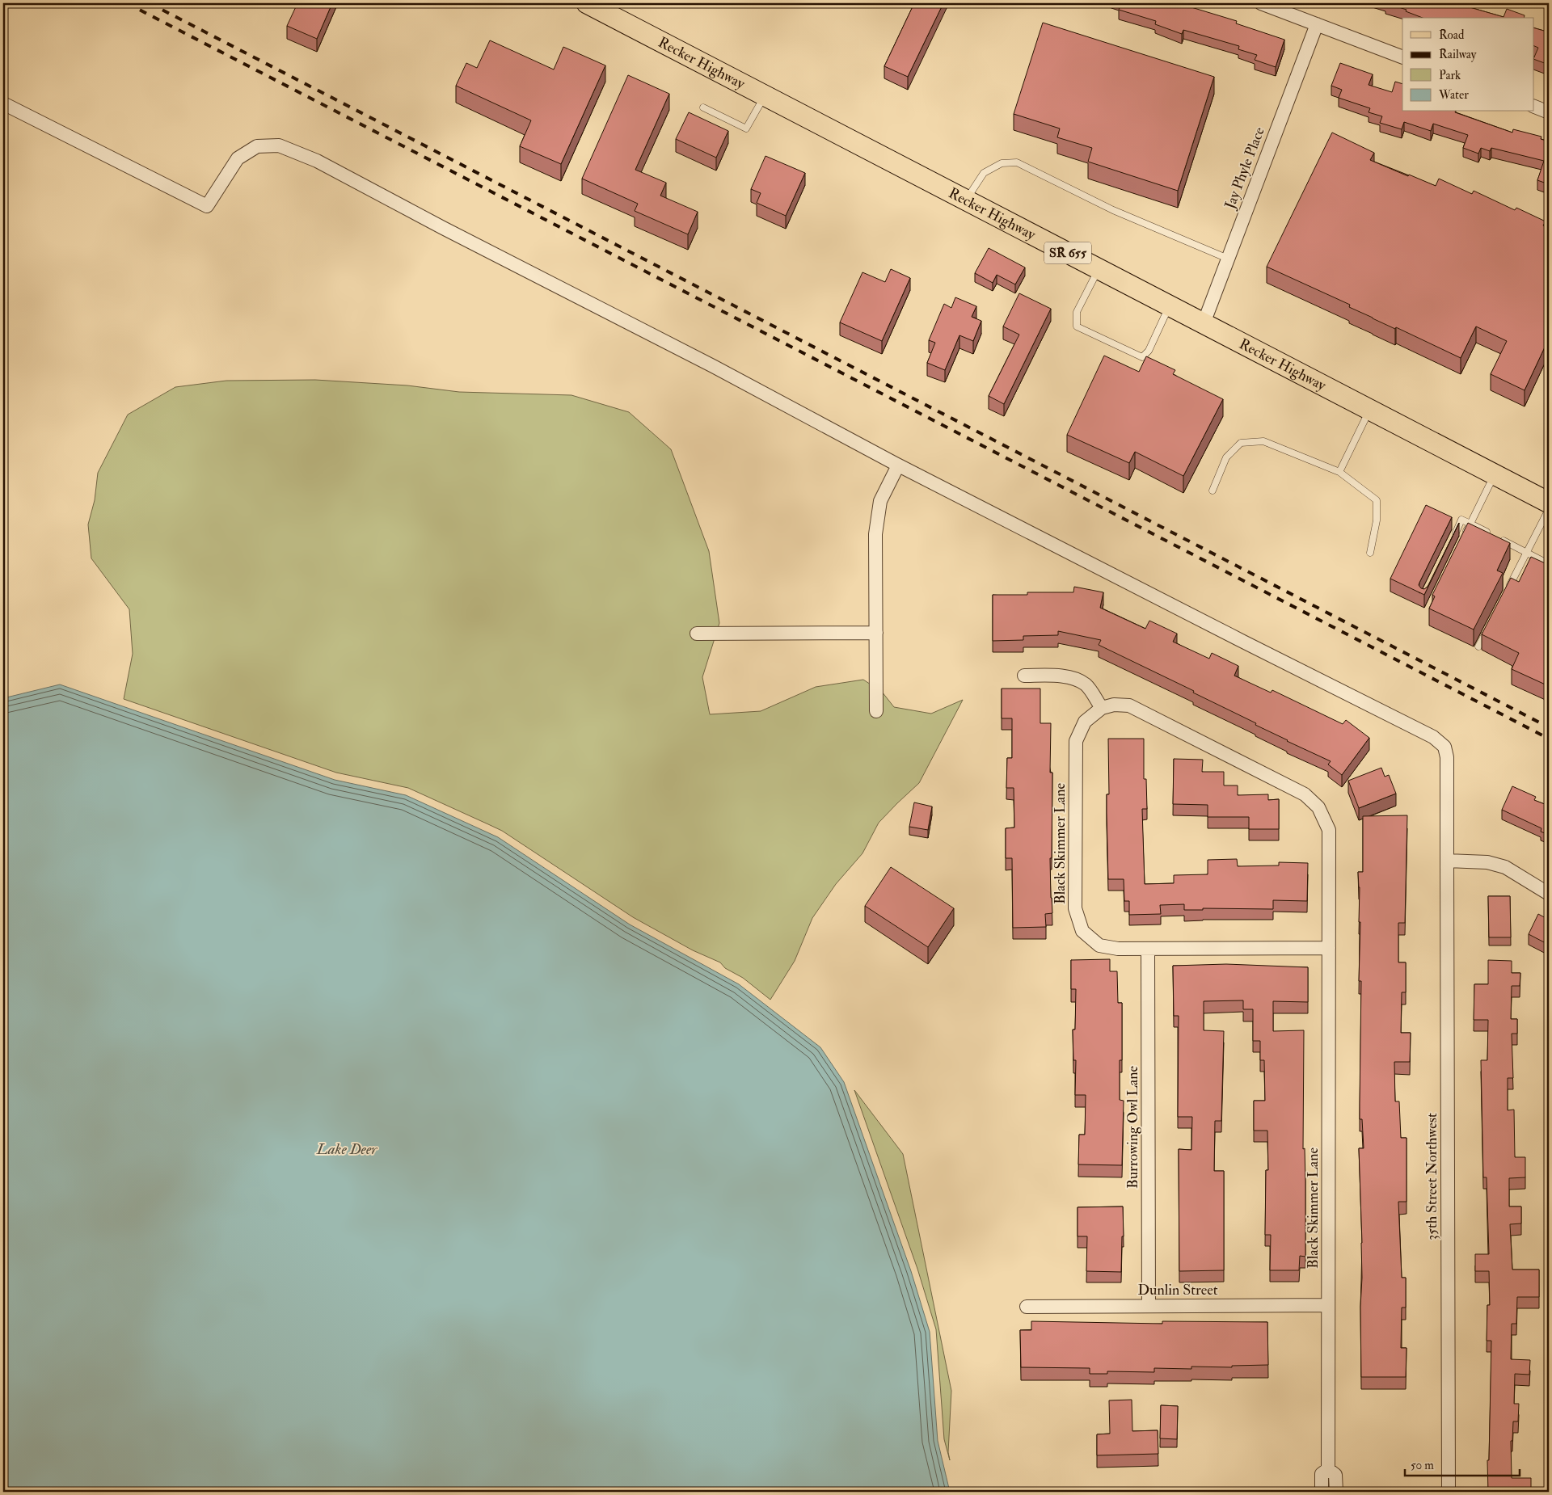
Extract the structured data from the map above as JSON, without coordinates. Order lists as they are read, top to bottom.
{
  "streets": {
    "main road": ["Recker Highway", "SR 655"],
    "street": [
      "Jay Phyle Place",
      "Black Skimmer Lane",
      "Burrowing Owl Lane",
      "35th Street Northwest",
      "Dunlin Street"
    ]
  },
  "crossings": [
    ["Recker Highway", "Jay Phyle Place"],
    ["Black Skimmer Lane", "Burrowing Owl Lane"],
    ["Black Skimmer Lane", "Dunlin Street"],
    ["Burrowing Owl Lane", "Dunlin Street"]
  ],
  "water": ["Lake Deer"],
  "legend": [
    "Road",
    "Railway",
    "Park",
    "Water"
  ],
  "scale_bar": "50 m"
}
